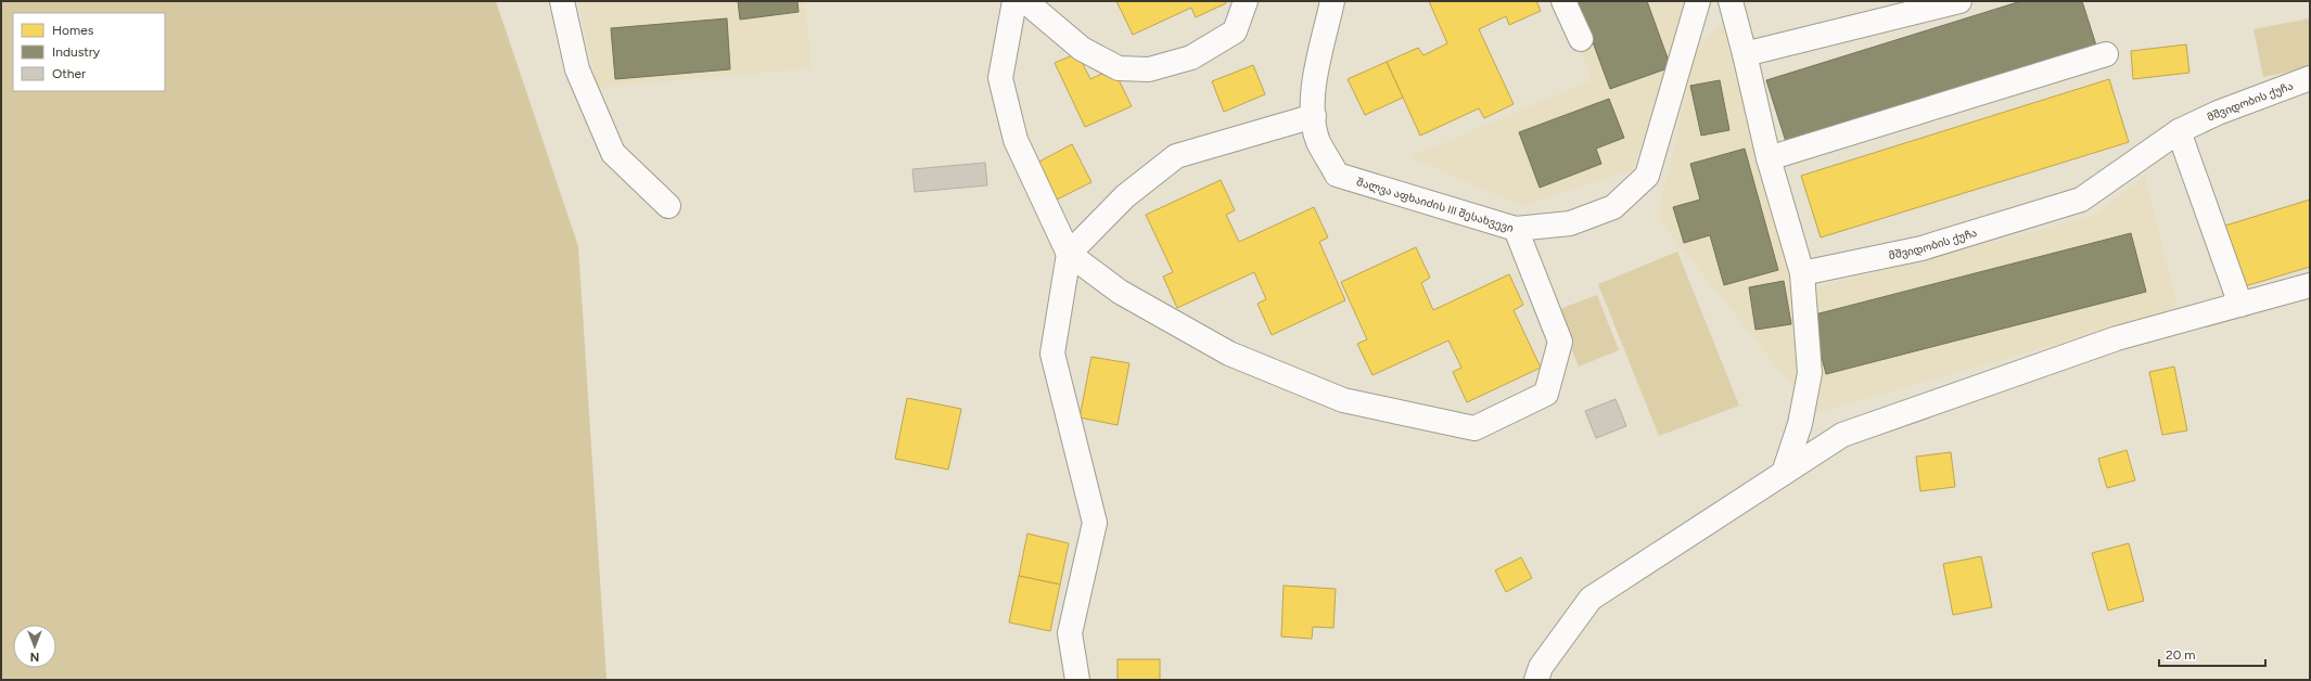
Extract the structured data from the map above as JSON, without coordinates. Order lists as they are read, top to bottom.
{
  "streets": {
    "street": ["მშვიდობის ქუჩა", "შალვა აფხაიძის III შესახვევი"]
  },
  "legend": ["Homes", "Industry", "Other"],
  "scale_bar": "20 m",
  "north": "bottom"
}
